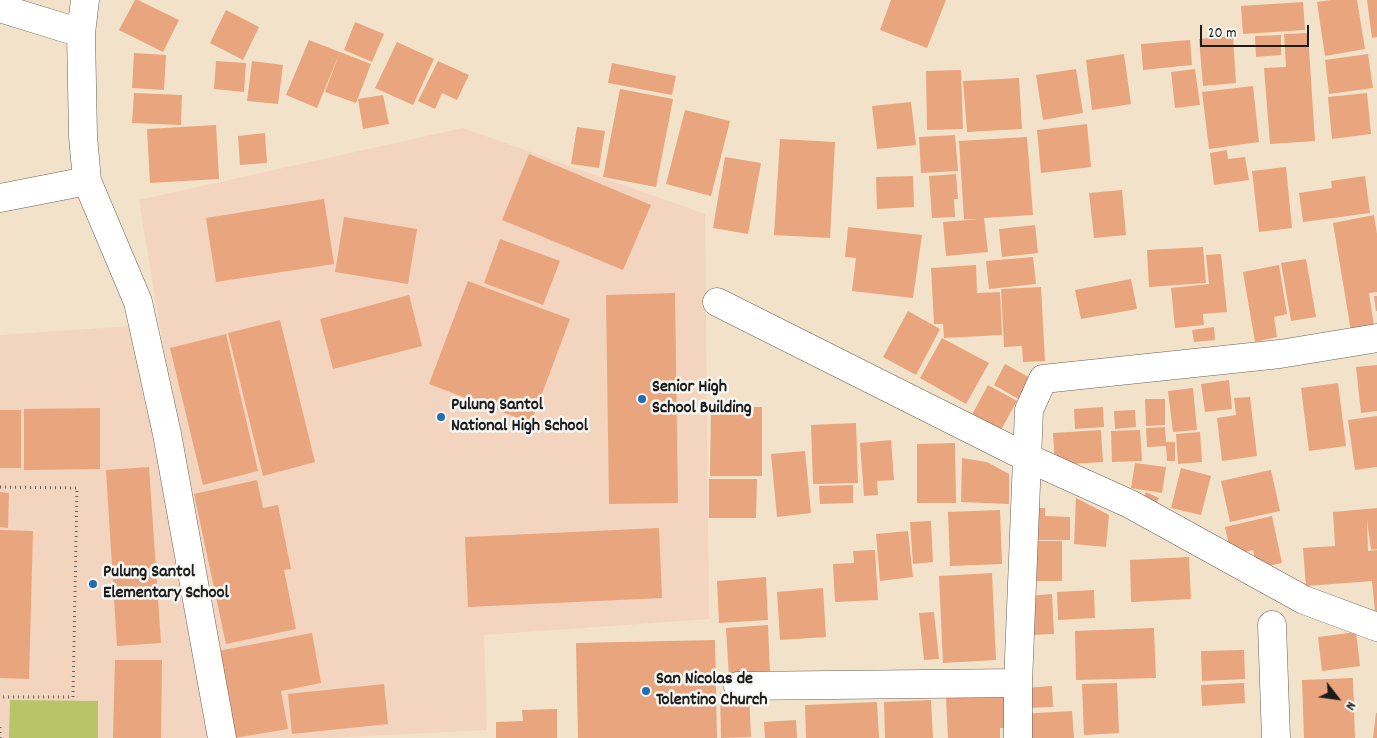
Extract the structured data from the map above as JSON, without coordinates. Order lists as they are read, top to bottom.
{
  "places": [
    "Senior High School Building",
    "Pulung Santol National High School",
    "Pulung Santol Elementary School",
    "San Nicolas de Tolentino Church"
  ],
  "scale_bar": "20 m",
  "north": "bottom right"
}
